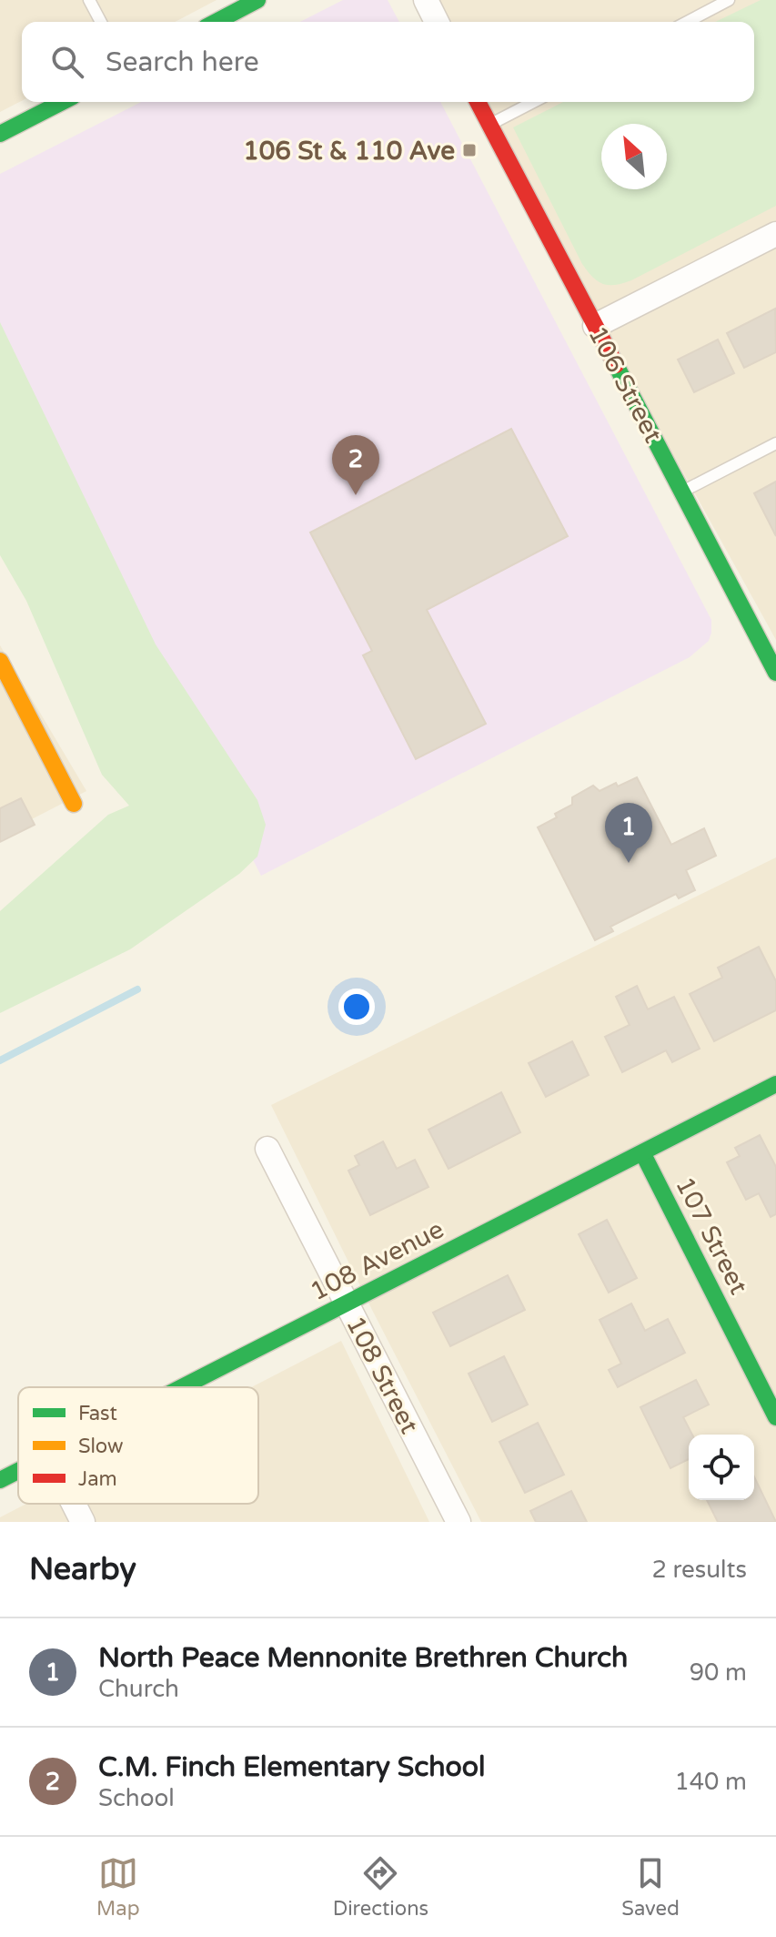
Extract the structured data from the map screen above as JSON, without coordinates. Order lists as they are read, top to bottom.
{
  "streets": {
    "street": [
      "106 Street",
      "107 Street",
      "108 Avenue",
      "108 Street"
    ]
  },
  "crossings": [
    ["107 Street", "108 Avenue"],
    ["108 Avenue", "108 Street"]
  ],
  "places": {
    "transit": ["106 St & 110 Ave"]
  },
  "legend": ["Fast", "Slow", "Jam"],
  "north": "top left",
  "page": {
    "search": "Search here",
    "pins": ["2", "1"],
    "heading": ["Nearby", "2 results"],
    "list": [
      {
        "mark": "1",
        "name": "North Peace Mennonite Brethren Church",
        "note": "Church",
        "value": "90 m"
      },
      {
        "mark": "2",
        "name": "C.M. Finch Elementary School",
        "note": "School",
        "value": "140 m"
      }
    ],
    "nav": ["Map", "Directions", "Saved"]
  }
}
